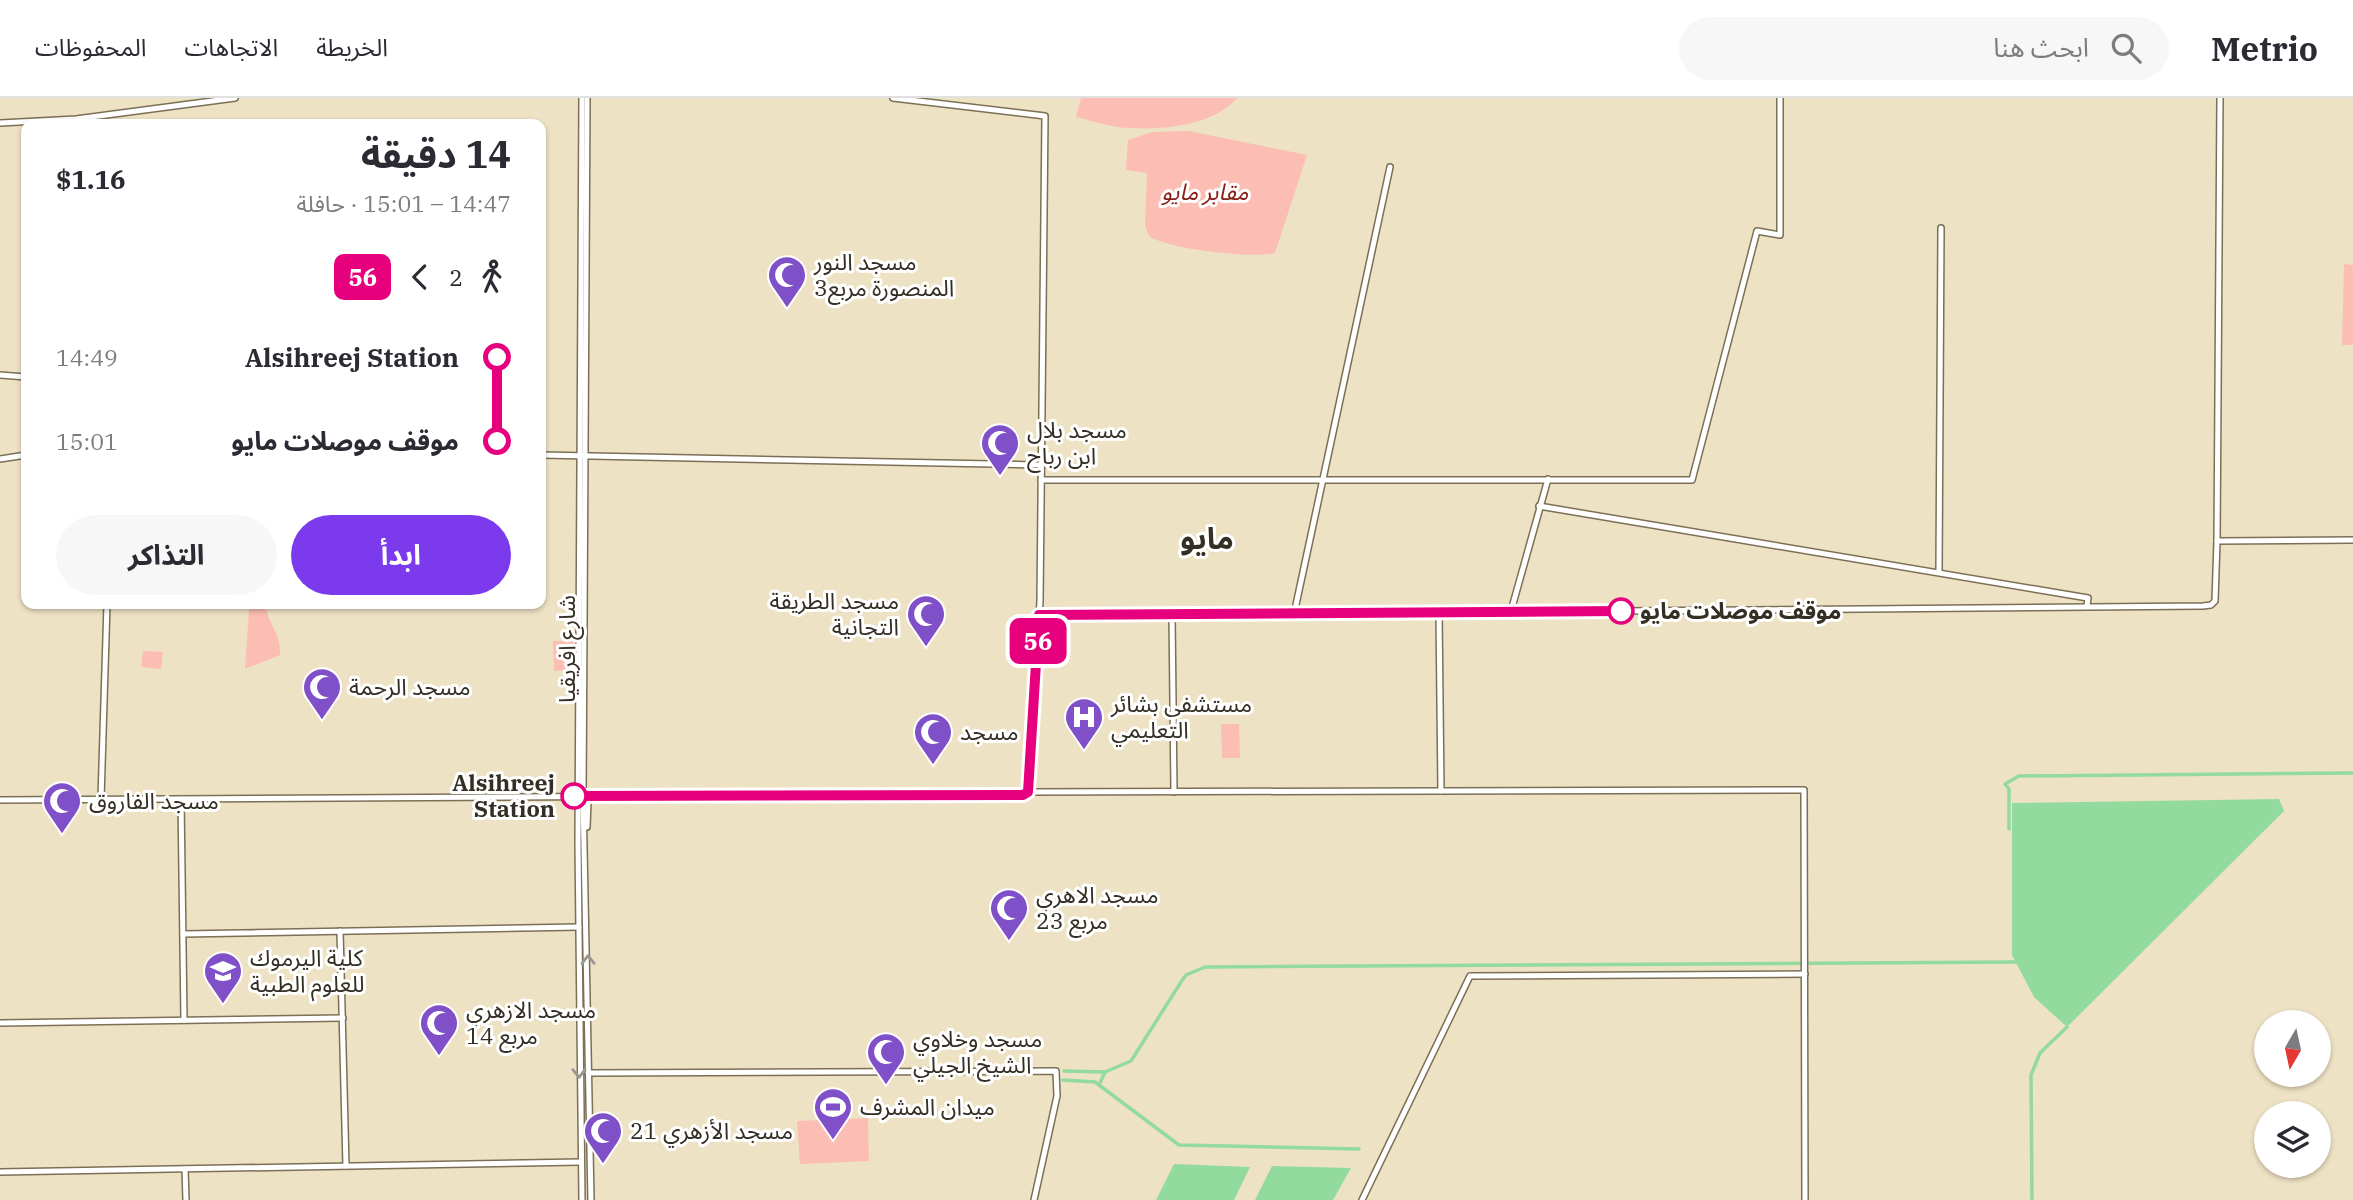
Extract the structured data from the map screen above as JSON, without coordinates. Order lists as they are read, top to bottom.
{
  "streets": {
    "street": ["شارع افريقيا"]
  },
  "districts": ["مايو"],
  "parks": ["مقابر مايو"],
  "places": {
    "mosque": [
      "مسجد النور المنصورة مربع3",
      "مسجد بلال ابن رباح",
      "مسجد الطريقة التجانية",
      "مسجد الرحمة",
      "مسجد",
      "مسجد الفاروق",
      "مسجد الاهري مربع 23",
      "مسجد الازهري مربع 14",
      "مسجد وخلاوي الشيخ الجيلي",
      "مسجد الأزهري 21"
    ],
    "other": ["موقف موصلات مايو", "Alsihreej Station"],
    "hospital": ["مستشفى بشائر التعليمي"],
    "school or university": ["كلية اليرموك للعلوم الطبية"],
    "sports": ["ميدان المشرف"]
  },
  "lines": ["bus line 56"],
  "north": "bottom",
  "page": {
    "header": "Metrio",
    "search": "ابحث هنا",
    "nav": ["الخريطة", "الاتجاهات", "المحفوظات"],
    "on_map": "56",
    "heading": ["14 دقيقة", "14:47 – 15:01 · حافلة", "$1.16"],
    "legs": ["2", "56"],
    "list": [
      {
        "name": "Alsihreej Station",
        "value": "14:49"
      },
      {
        "name": "موقف موصلات مايو",
        "value": "15:01"
      }
    ],
    "buttons": ["ابدأ", "التذاكر"]
  }
}
